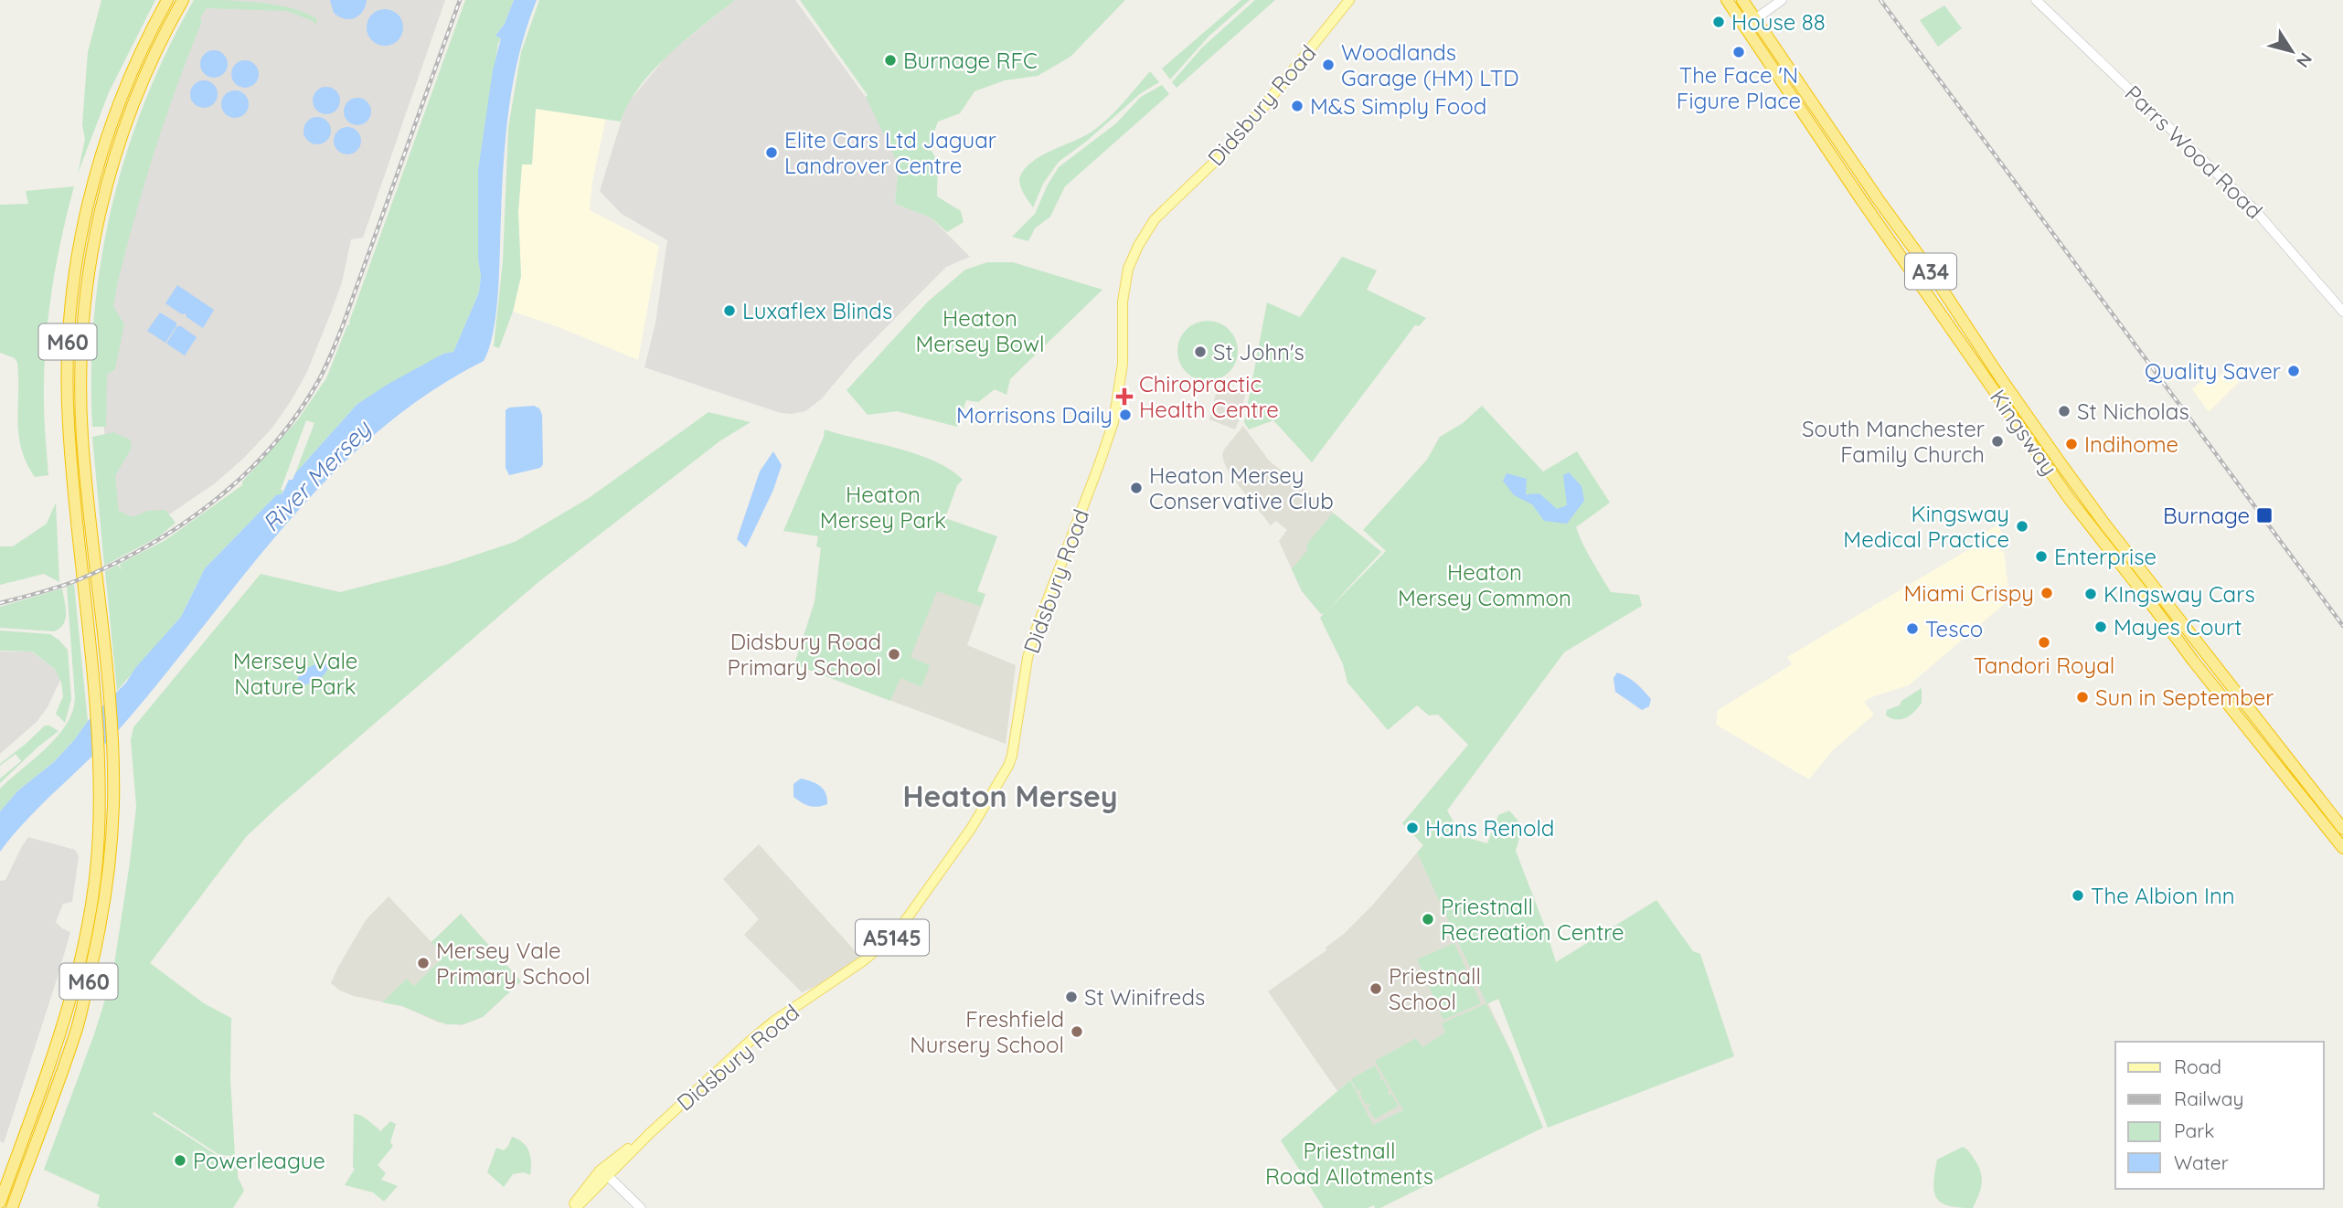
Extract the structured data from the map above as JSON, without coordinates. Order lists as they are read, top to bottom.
{
  "streets": {
    "highway": ["A34", "M60", "Kingsway"],
    "main road": ["Didsbury Road", "A5145"],
    "street": ["Parrs Wood Road"]
  },
  "districts": ["Heaton Mersey"],
  "water": ["River Mersey"],
  "parks": [
    "Heaton Mersey Bowl",
    "Heaton Mersey Park",
    "Heaton Mersey Common",
    "Mersey Vale Nature Park",
    "Priestnall Road Allotments"
  ],
  "places": {
    "other": [
      "House 88",
      "The Face 'N Figure Place",
      "Burnage RFC",
      "Woodlands Garage (HM) LTD",
      "M&S Simply Food",
      "Elite Cars Ltd Jaguar Landrover Centre",
      "Luxaflex Blinds",
      "St John's",
      "Quality Saver",
      "St Nicholas",
      "Morrisons Daily",
      "South Manchester Family Church",
      "Indihome",
      "Heaton Mersey Conservative Club",
      "Kingsway Medical Practice",
      "Enterprise",
      "Miami Crispy",
      "KIngsway Cars",
      "Mayes Court",
      "Tesco",
      "Tandori Royal",
      "Didsbury Road Primary School",
      "Sun in September",
      "Hans Renold",
      "The Albion Inn",
      "Priestnall Recreation Centre",
      "Mersey Vale Primary School",
      "Priestnall School",
      "St Winifreds",
      "Freshfield Nursery School",
      "Powerleague"
    ],
    "health": ["Chiropractic Health Centre"],
    "transit": ["Burnage"]
  },
  "legend": [
    "Road",
    "Railway",
    "Park",
    "Water"
  ],
  "north": "bottom right"
}
